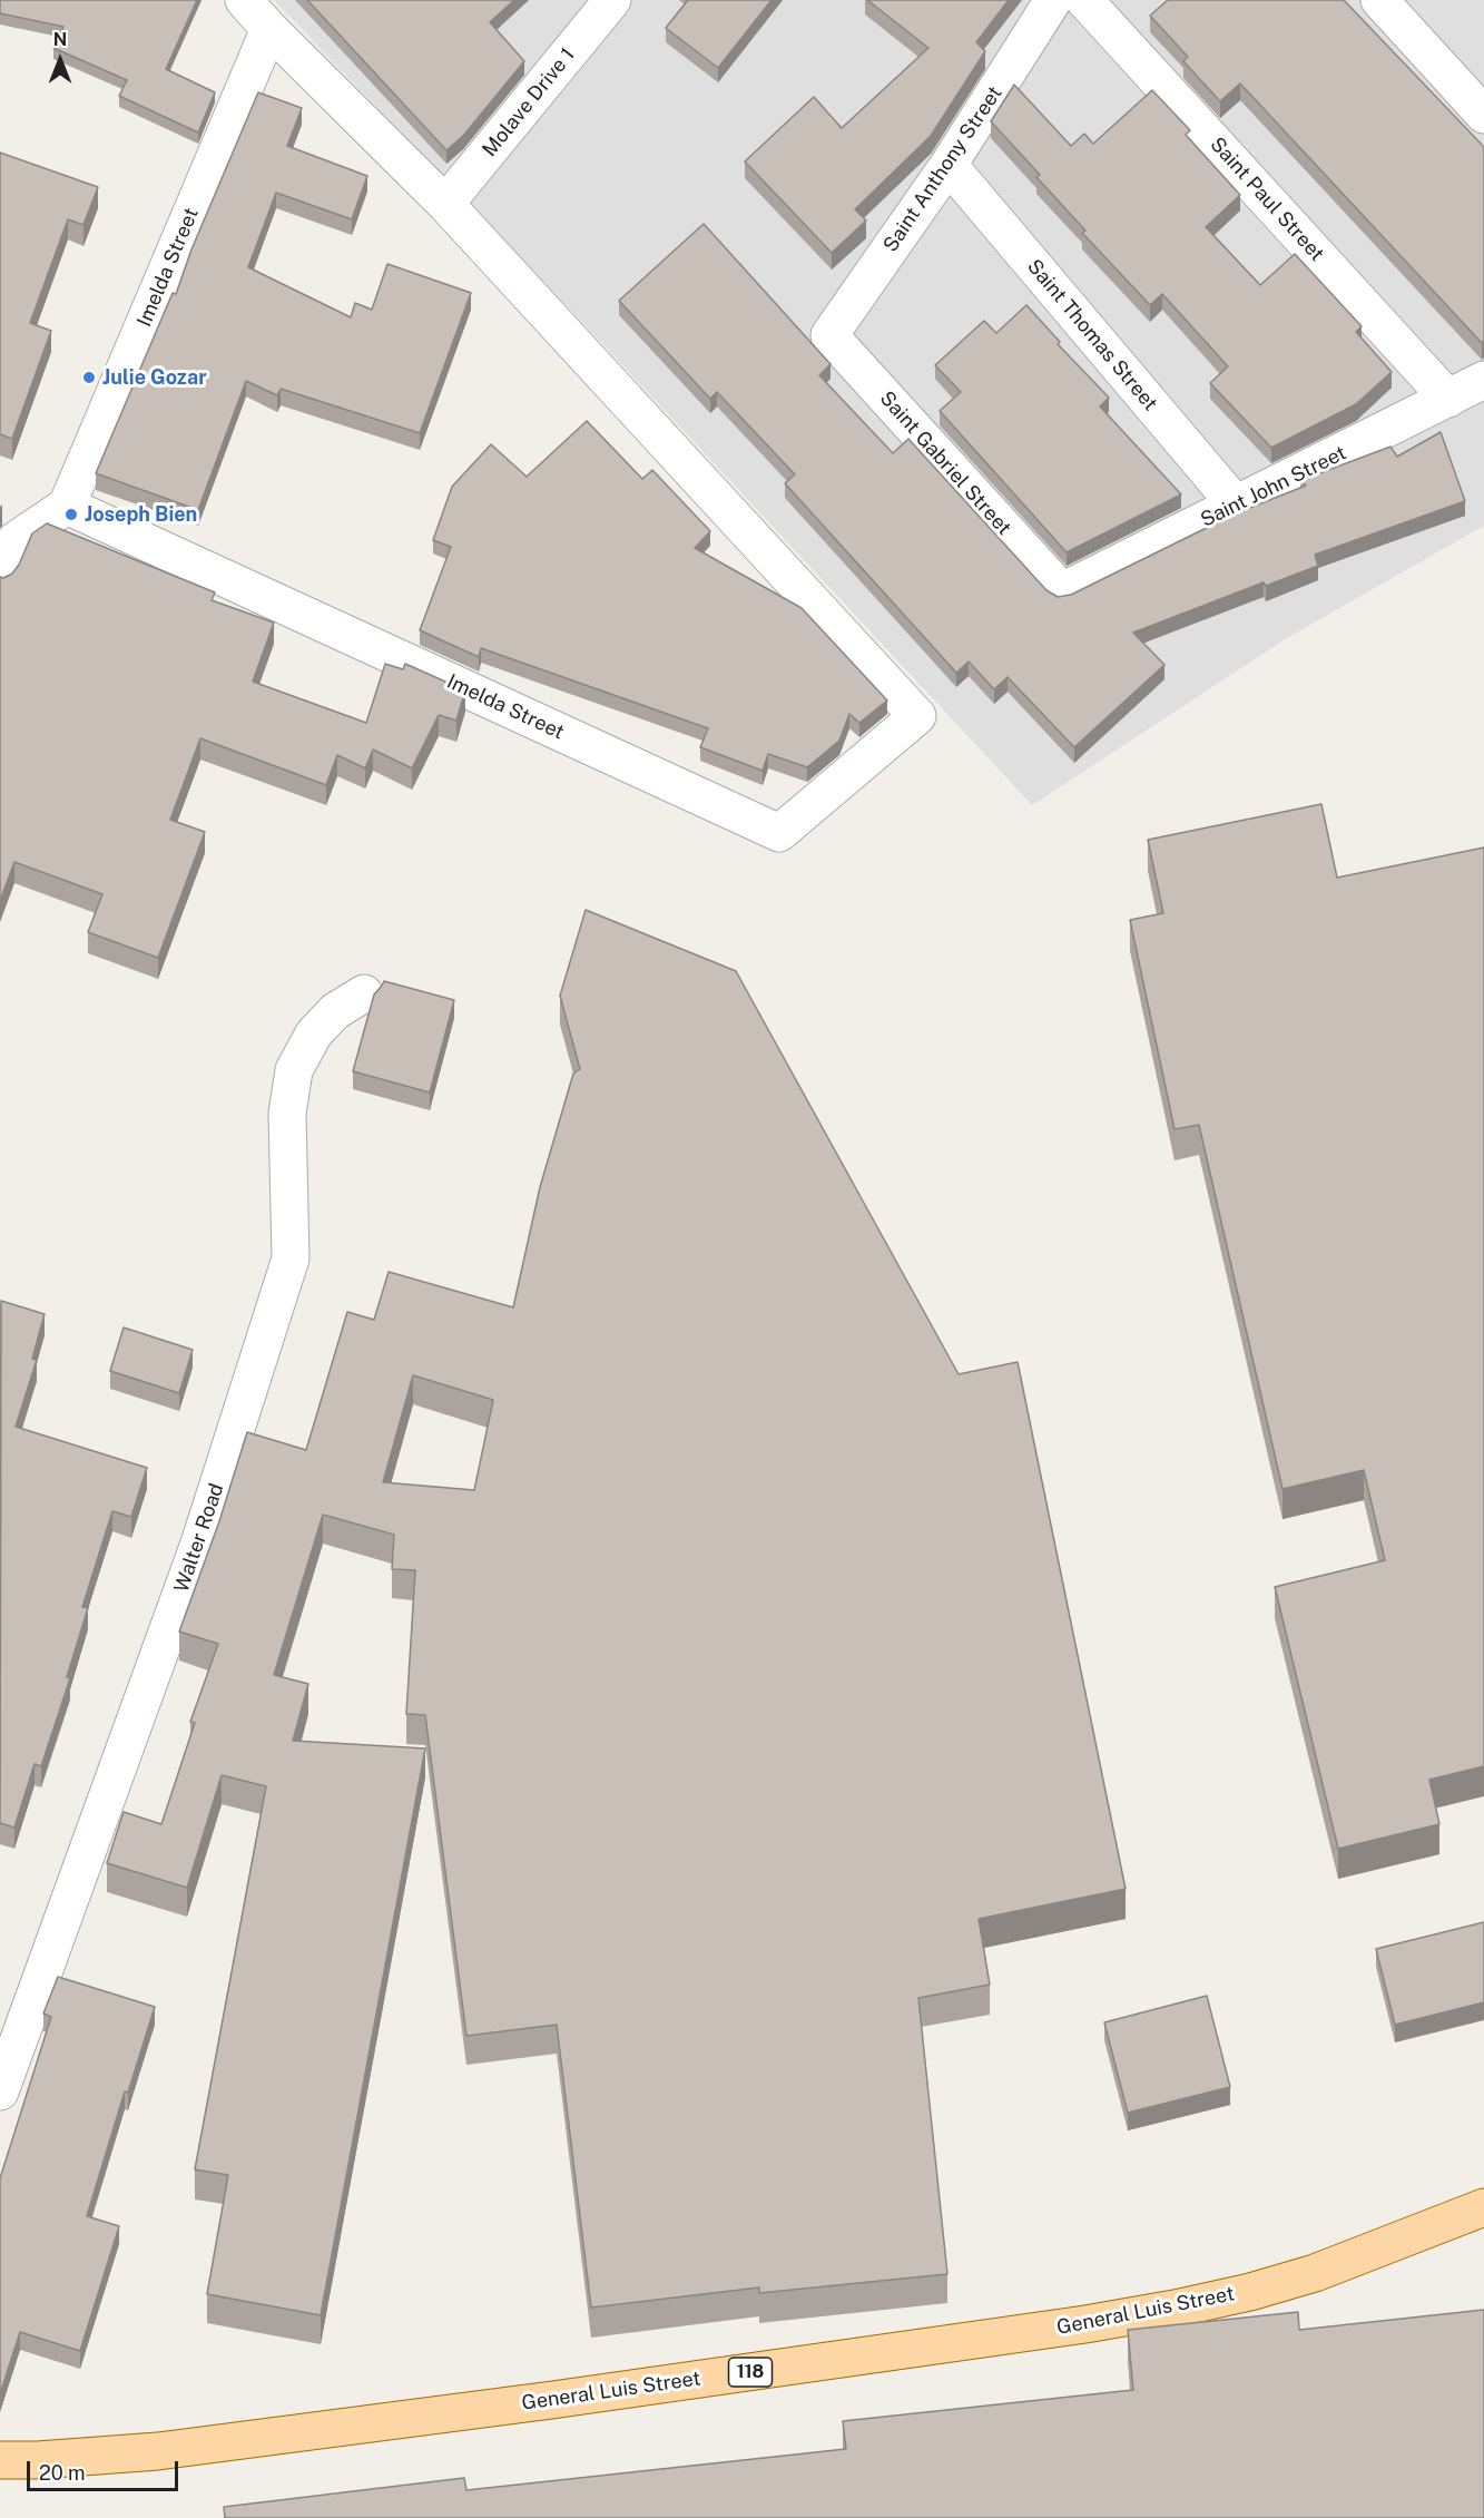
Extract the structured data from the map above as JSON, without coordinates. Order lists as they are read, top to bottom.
{
  "streets": {
    "main road": ["General Luis Street", "118"],
    "street": [
      "Molave Drive 1",
      "Saint Anthony Street",
      "Saint Paul Street",
      "Imelda Street",
      "Saint Thomas Street",
      "Saint Gabriel Street",
      "Saint John Street",
      "Walter Road"
    ]
  },
  "crossings": [
    ["Molave Drive 1", "Imelda Street"],
    ["Saint Anthony Street", "Saint Thomas Street"],
    ["Saint Anthony Street", "Saint Gabriel Street"],
    ["Saint Paul Street", "Saint John Street"],
    ["Saint Thomas Street", "Saint John Street"],
    ["Saint Gabriel Street", "Saint John Street"]
  ],
  "places": ["Julie Gozar", "Joseph Bien"],
  "scale_bar": "20 m",
  "north": "top"
}
